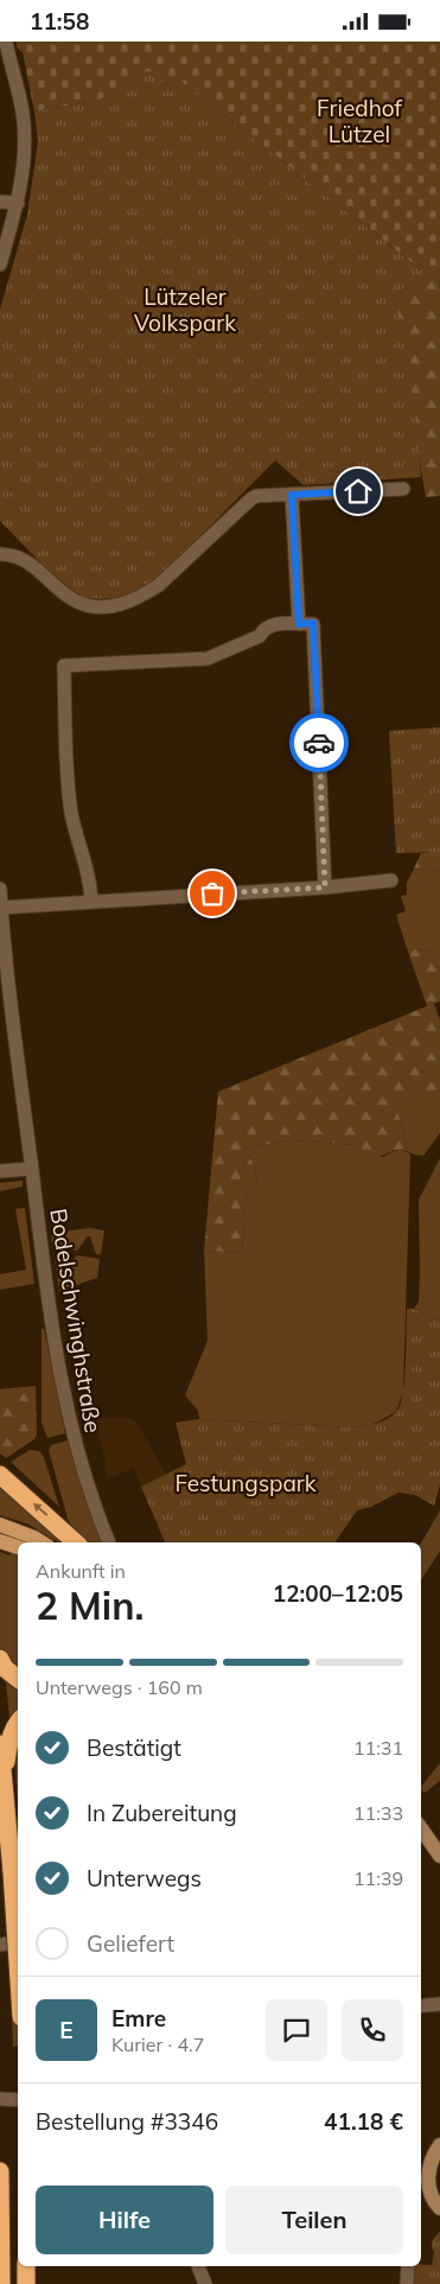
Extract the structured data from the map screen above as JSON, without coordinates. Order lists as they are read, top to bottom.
{
  "streets": {
    "street": ["Bodelschwinghstraße"]
  },
  "parks": ["Friedhof Lützel", "Lützeler Volkspark", "Festungspark"],
  "page": {
    "status": "11:58",
    "heading": ["2 Min.", "Ankunft in", "12:00–12:05"],
    "panel": [
      "Emre",
      "Kurier · 4.7",
      "Bestellung #3346",
      "41.18 €"
    ],
    "bar": "Unterwegs · 160 m",
    "list": [
      ["Bestätigt", "11:31"],
      ["In Zubereitung", "11:33"],
      ["Unterwegs", "11:39"],
      "Geliefert"
    ],
    "round": "E",
    "buttons": ["Hilfe", "Teilen"]
  }
}
